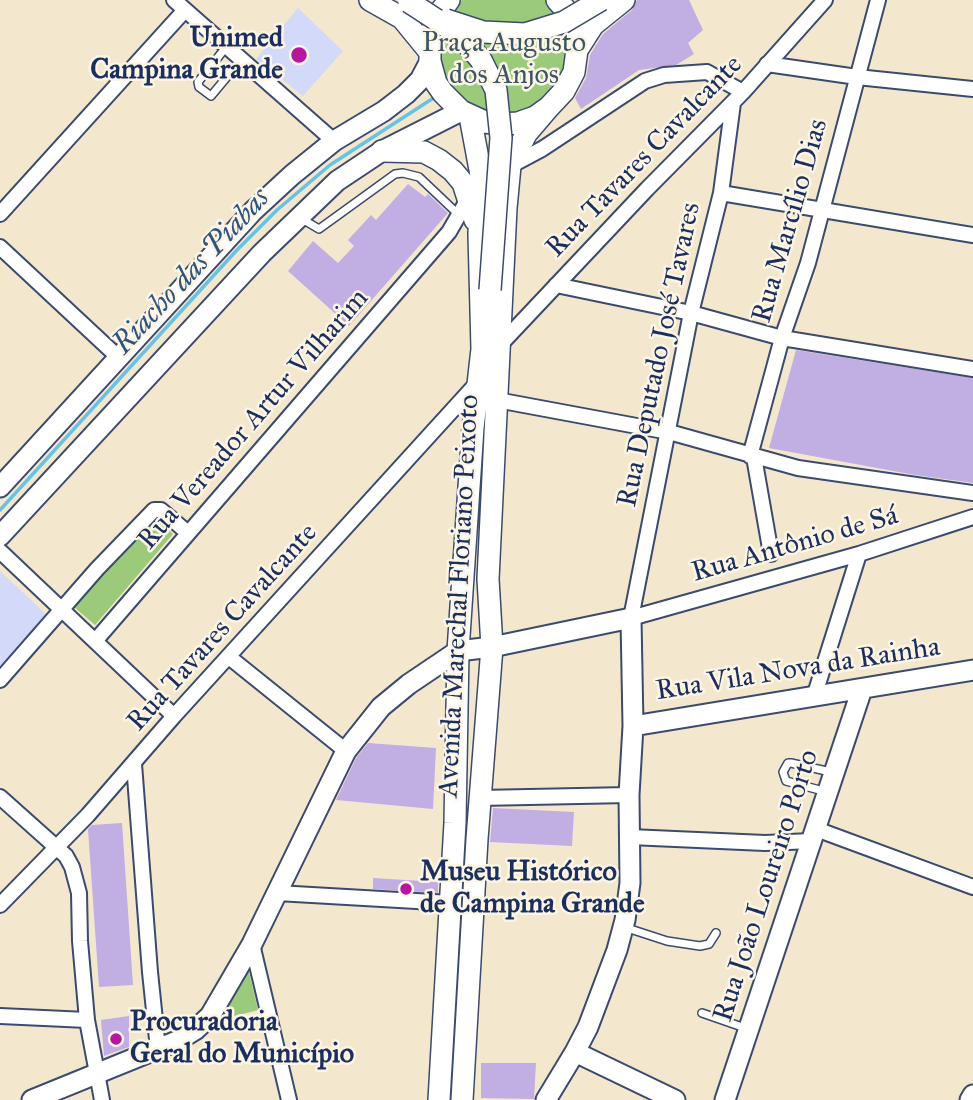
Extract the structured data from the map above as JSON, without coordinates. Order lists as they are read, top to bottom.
{
  "streets": {
    "main road": ["Avenida Marechal Floriano Peixoto", "Rua Vila Nova da Rainha", "Rua João Loureiro Porto"],
    "street": [
      "Rua Tavares Cavalcante",
      "Rua Marcílio Dias",
      "Rua Deputado José Tavares",
      "Rua Vereador Artur Vilharim",
      "Rua Antônio de Sá"
    ]
  },
  "crossings": [
    ["Rua Tavares Cavalcante", "Rua Deputado José Tavares"],
    ["Rua Tavares Cavalcante", "Avenida Marechal Floriano Peixoto"],
    ["Rua Deputado José Tavares", "Rua Antônio de Sá"],
    ["Rua Vila Nova da Rainha", "Rua João Loureiro Porto"]
  ],
  "water": ["Riacho das Piabas"],
  "parks": ["Praça Augusto dos Anjos"],
  "places": ["Unimed Campina Grande", "Museu Histórico de Campina Grande", "Procuradoria Geral do Município"]
}
